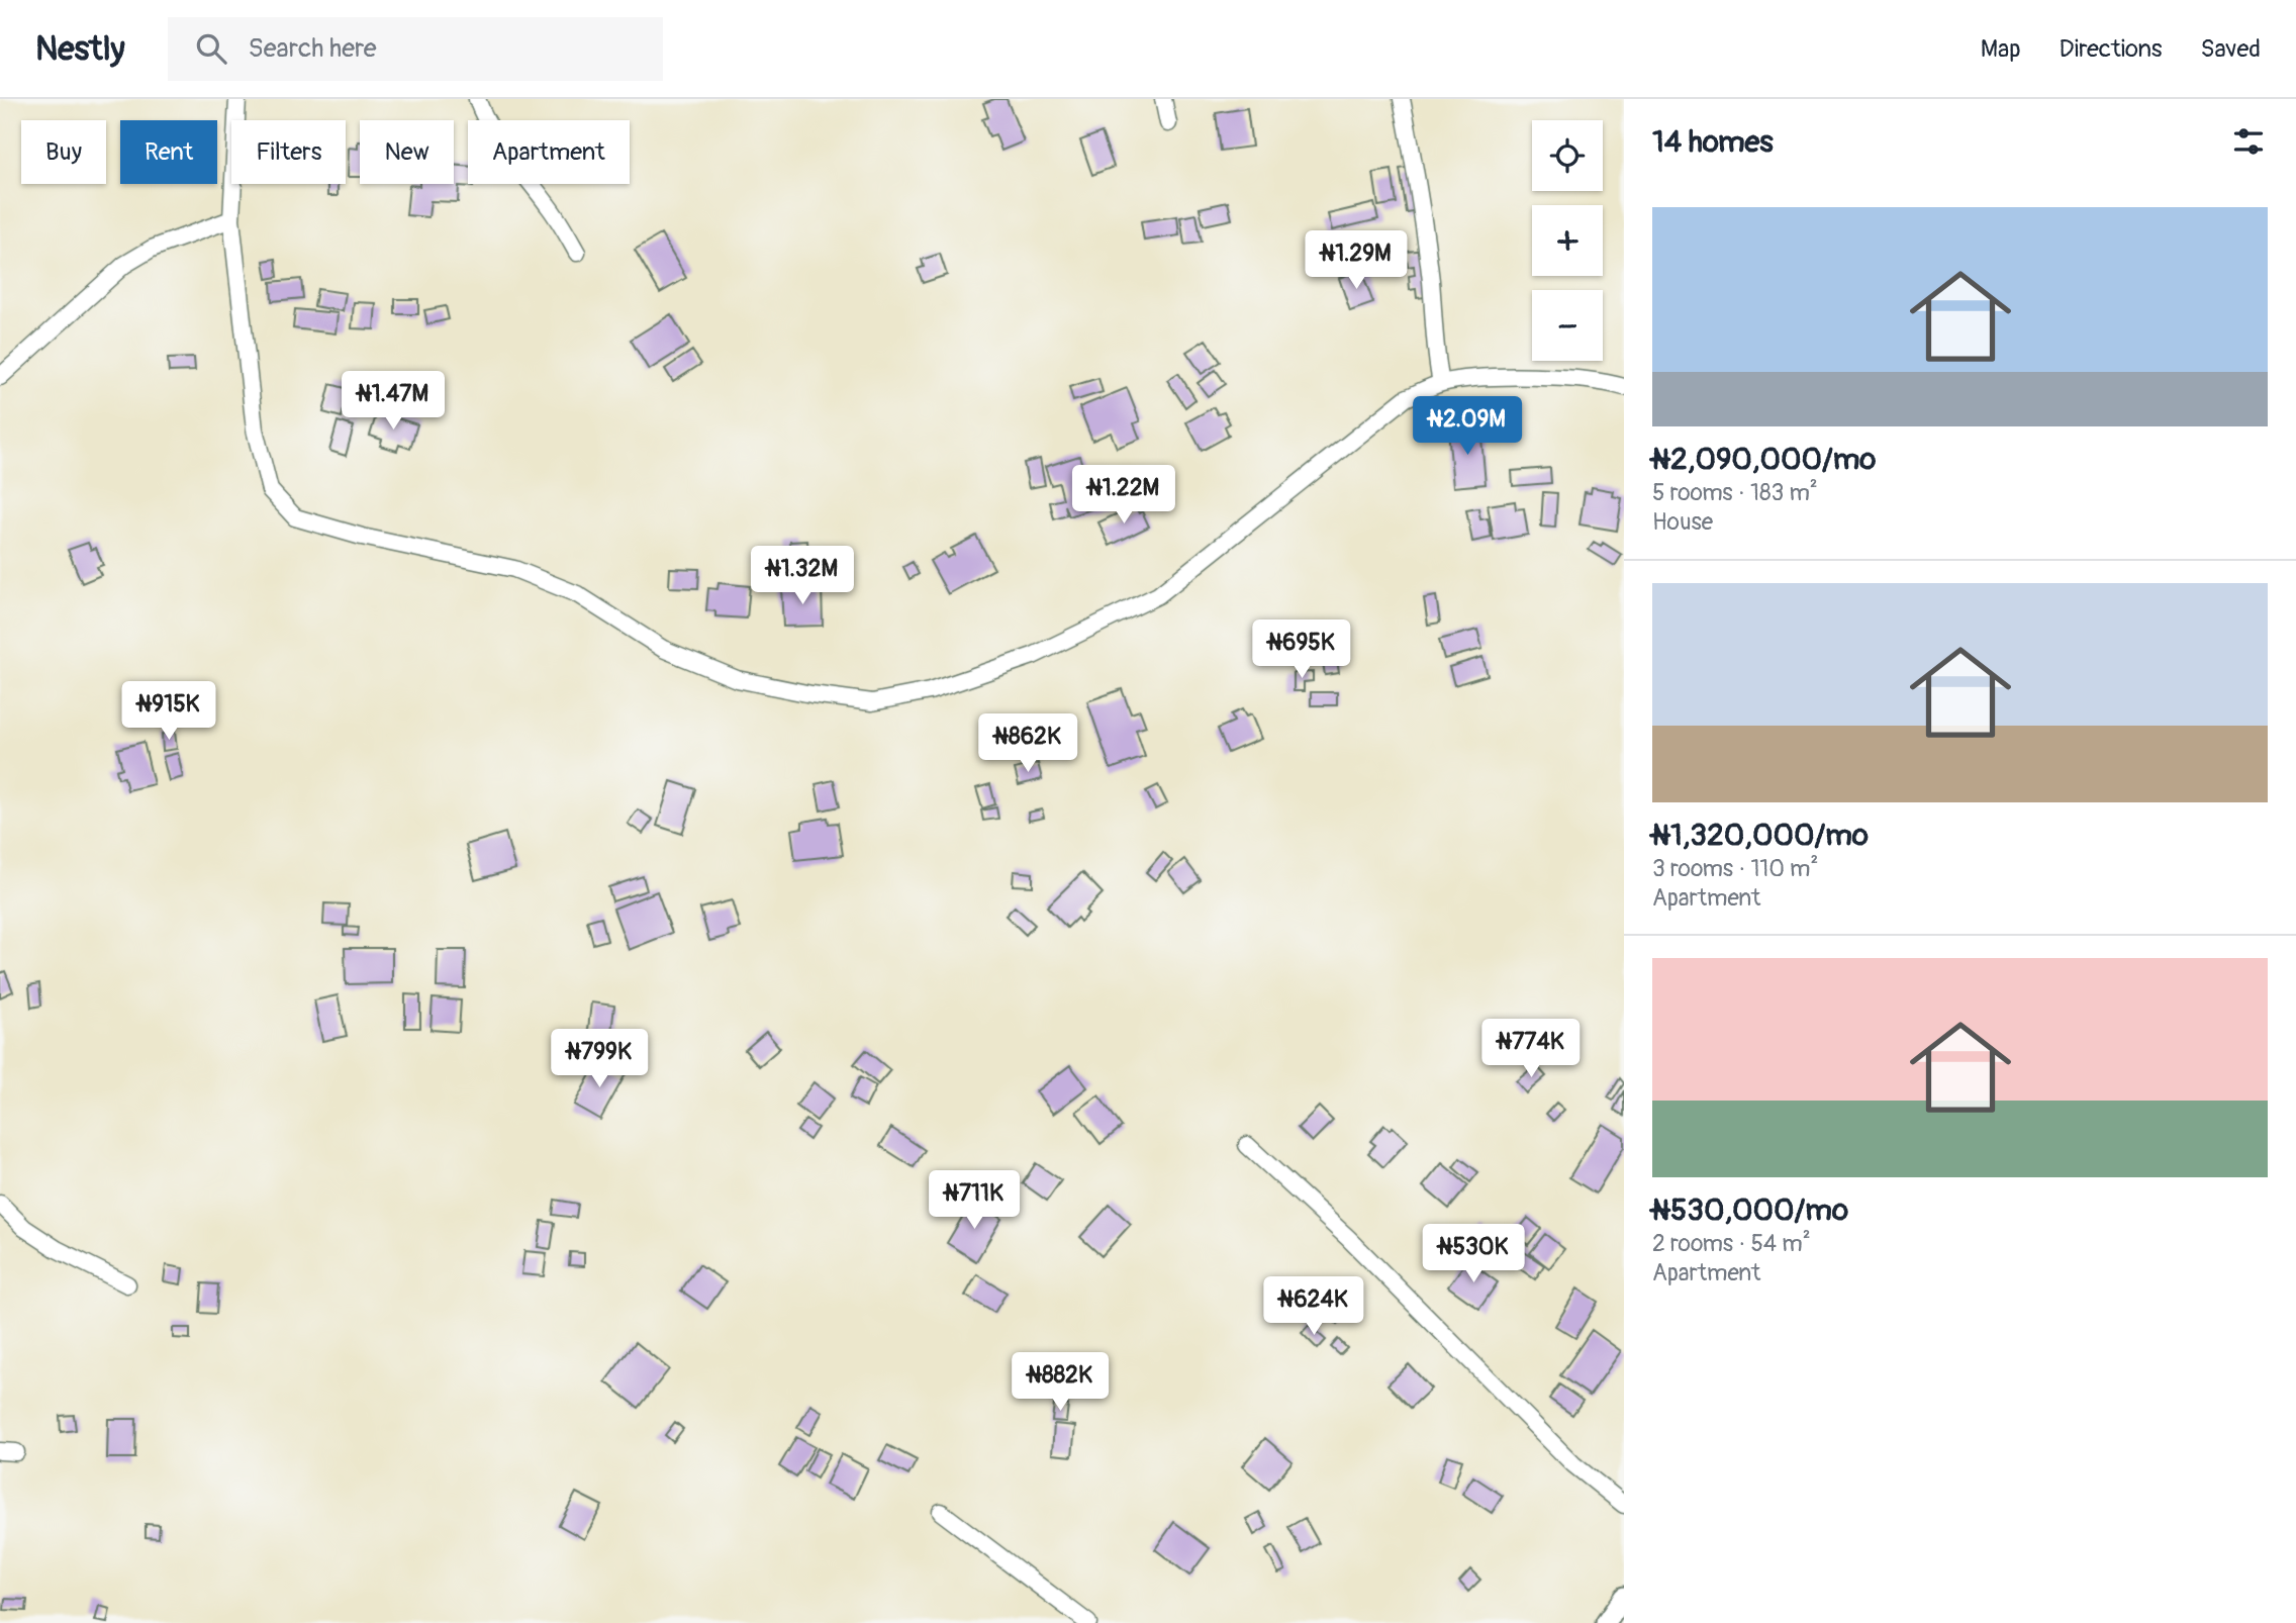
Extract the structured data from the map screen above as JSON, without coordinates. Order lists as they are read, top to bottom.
{
  "page": {
    "header": "Nestly",
    "search": "Search here",
    "nav": ["Map", "Directions", "Saved"],
    "heading": "14 homes",
    "map_buttons": ["+", "−"],
    "chip": [
      "Buy",
      "Rent",
      "Filters",
      "New",
      "Apartment"
    ],
    "list": [
      {
        "name": "₦2,090,000/mo",
        "note": "5 rooms · 183 m² · House"
      },
      {
        "name": "₦1,320,000/mo",
        "note": "3 rooms · 110 m² · Apartment"
      },
      {
        "name": "₦530,000/mo",
        "note": "2 rooms · 54 m² · Apartment"
      }
    ],
    "price": [
      "₦1.29M",
      "₦1.47M",
      "₦2.09M",
      "₦1.22M",
      "₦1.32M",
      "₦695K",
      "₦915K",
      "₦862K",
      "₦774K",
      "₦799K",
      "₦711K",
      "₦530K",
      "₦624K",
      "₦882K"
    ]
  }
}
